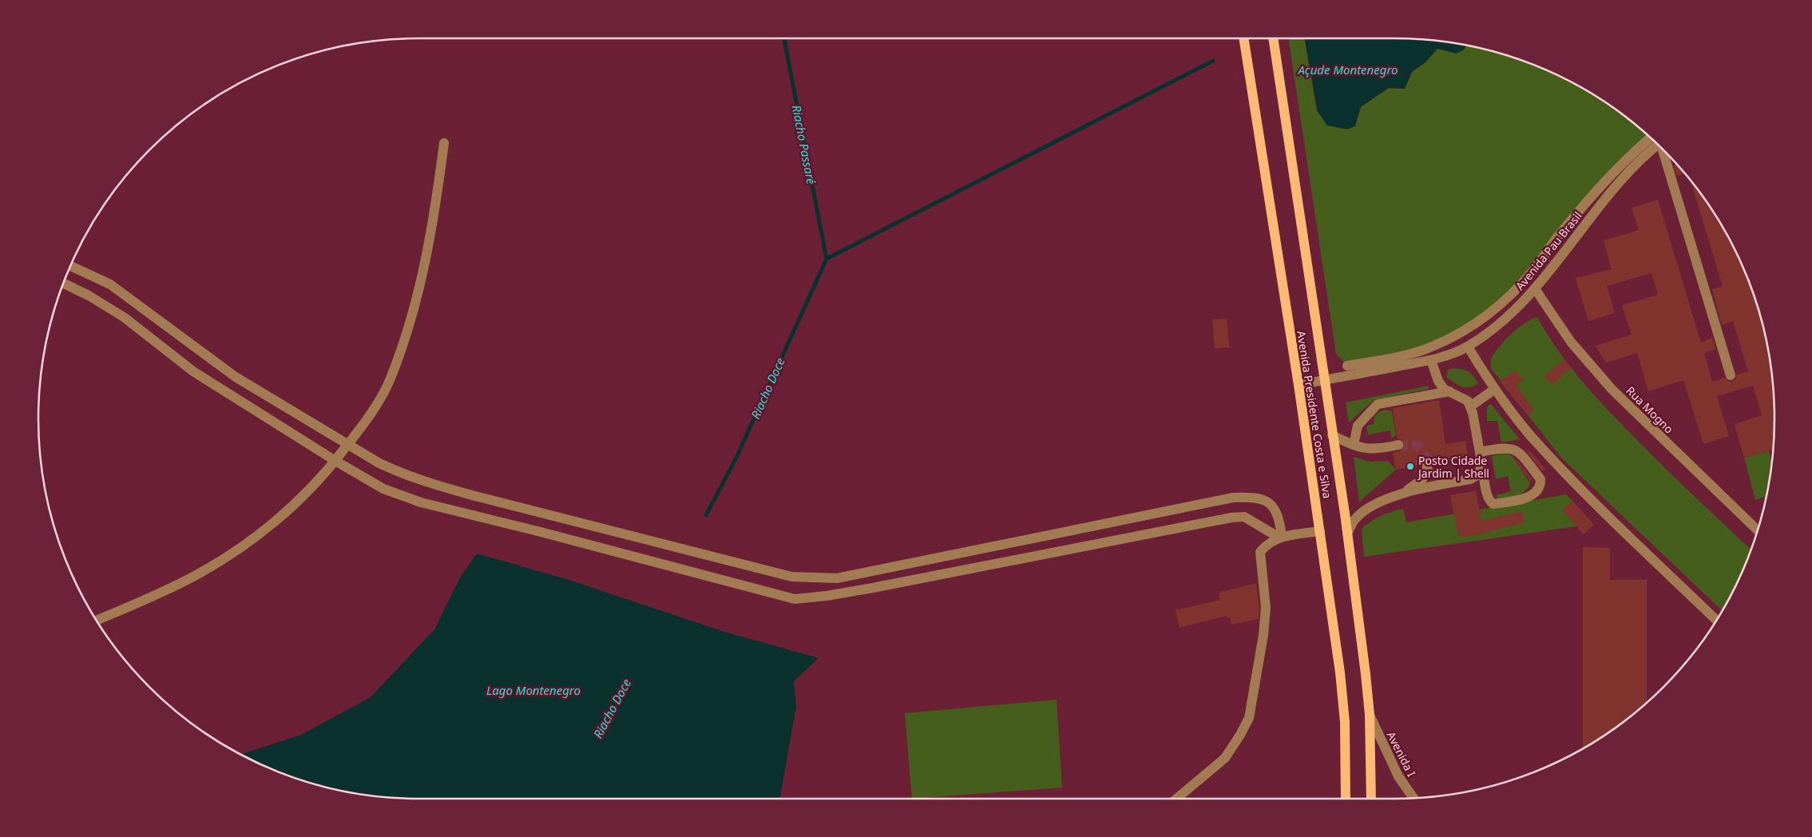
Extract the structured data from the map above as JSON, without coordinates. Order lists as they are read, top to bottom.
{
  "streets": {
    "main road": ["Avenida Presidente Costa e Silva"],
    "street": ["Avenida Pau Brasil", "Rua Mogno", "Avenida I"]
  },
  "crossings": [
    ["Avenida Pau Brasil", "Rua Mogno"],
    ["Avenida Pau Brasil", "Avenida Presidente Costa e Silva"],
    ["Avenida Presidente Costa e Silva", "Avenida I"]
  ],
  "water": [
    "Açude Montenegro",
    "Riacho Passaré",
    "Riacho Doce",
    "Lago Montenegro"
  ],
  "places": ["Posto Cidade Jardim | Shell"]
}
